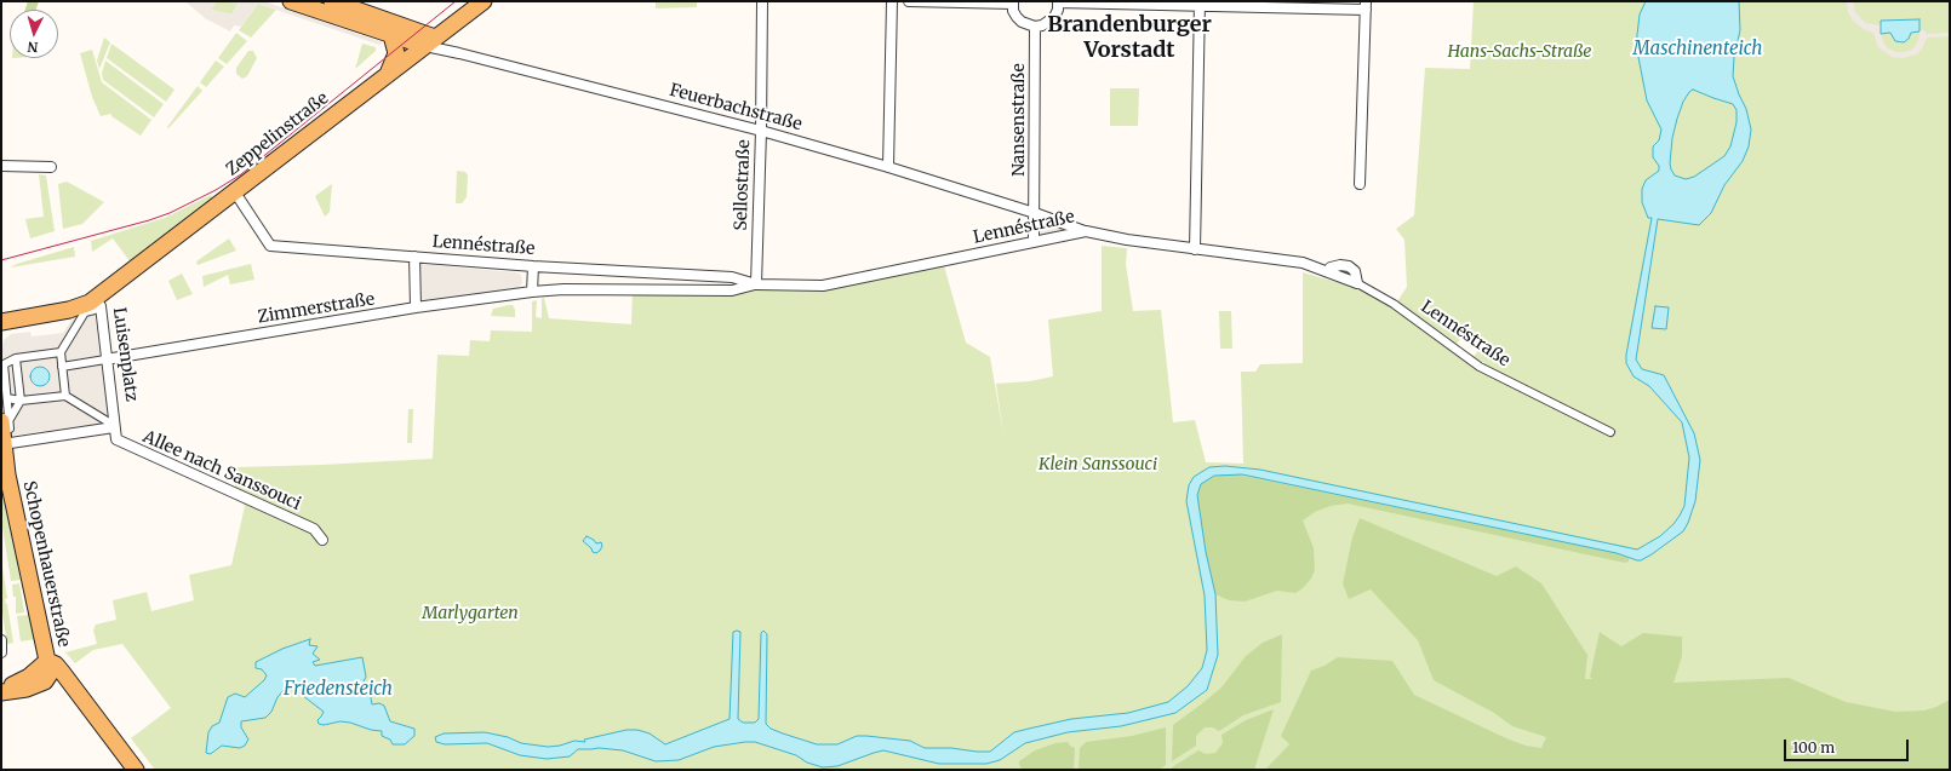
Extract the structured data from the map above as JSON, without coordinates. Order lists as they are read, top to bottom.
{
  "streets": {
    "main road": ["Zeppelinstraße", "Luisenplatz", "Schopenhauerstraße"],
    "street": [
      "Feuerbachstraße",
      "Nansenstraße",
      "Sellostraße",
      "Lennéstraße",
      "Zimmerstraße",
      "Allee nach Sanssouci"
    ]
  },
  "crossings": [
    ["Feuerbachstraße", "Nansenstraße"],
    ["Feuerbachstraße", "Zeppelinstraße"],
    ["Feuerbachstraße", "Sellostraße"],
    ["Feuerbachstraße", "Lennéstraße"],
    ["Zeppelinstraße", "Lennéstraße"],
    ["Zeppelinstraße", "Luisenplatz"],
    ["Sellostraße", "Lennéstraße"],
    ["Lennéstraße", "Zimmerstraße"],
    ["Zimmerstraße", "Luisenplatz"],
    ["Luisenplatz", "Allee nach Sanssouci"]
  ],
  "districts": ["Brandenburger Vorstadt"],
  "water": ["Maschinenteich", "Friedensteich"],
  "parks": ["Hans-Sachs-Straße", "Klein Sanssouci", "Marlygarten"],
  "scale_bar": "100 m",
  "north": "bottom"
}
